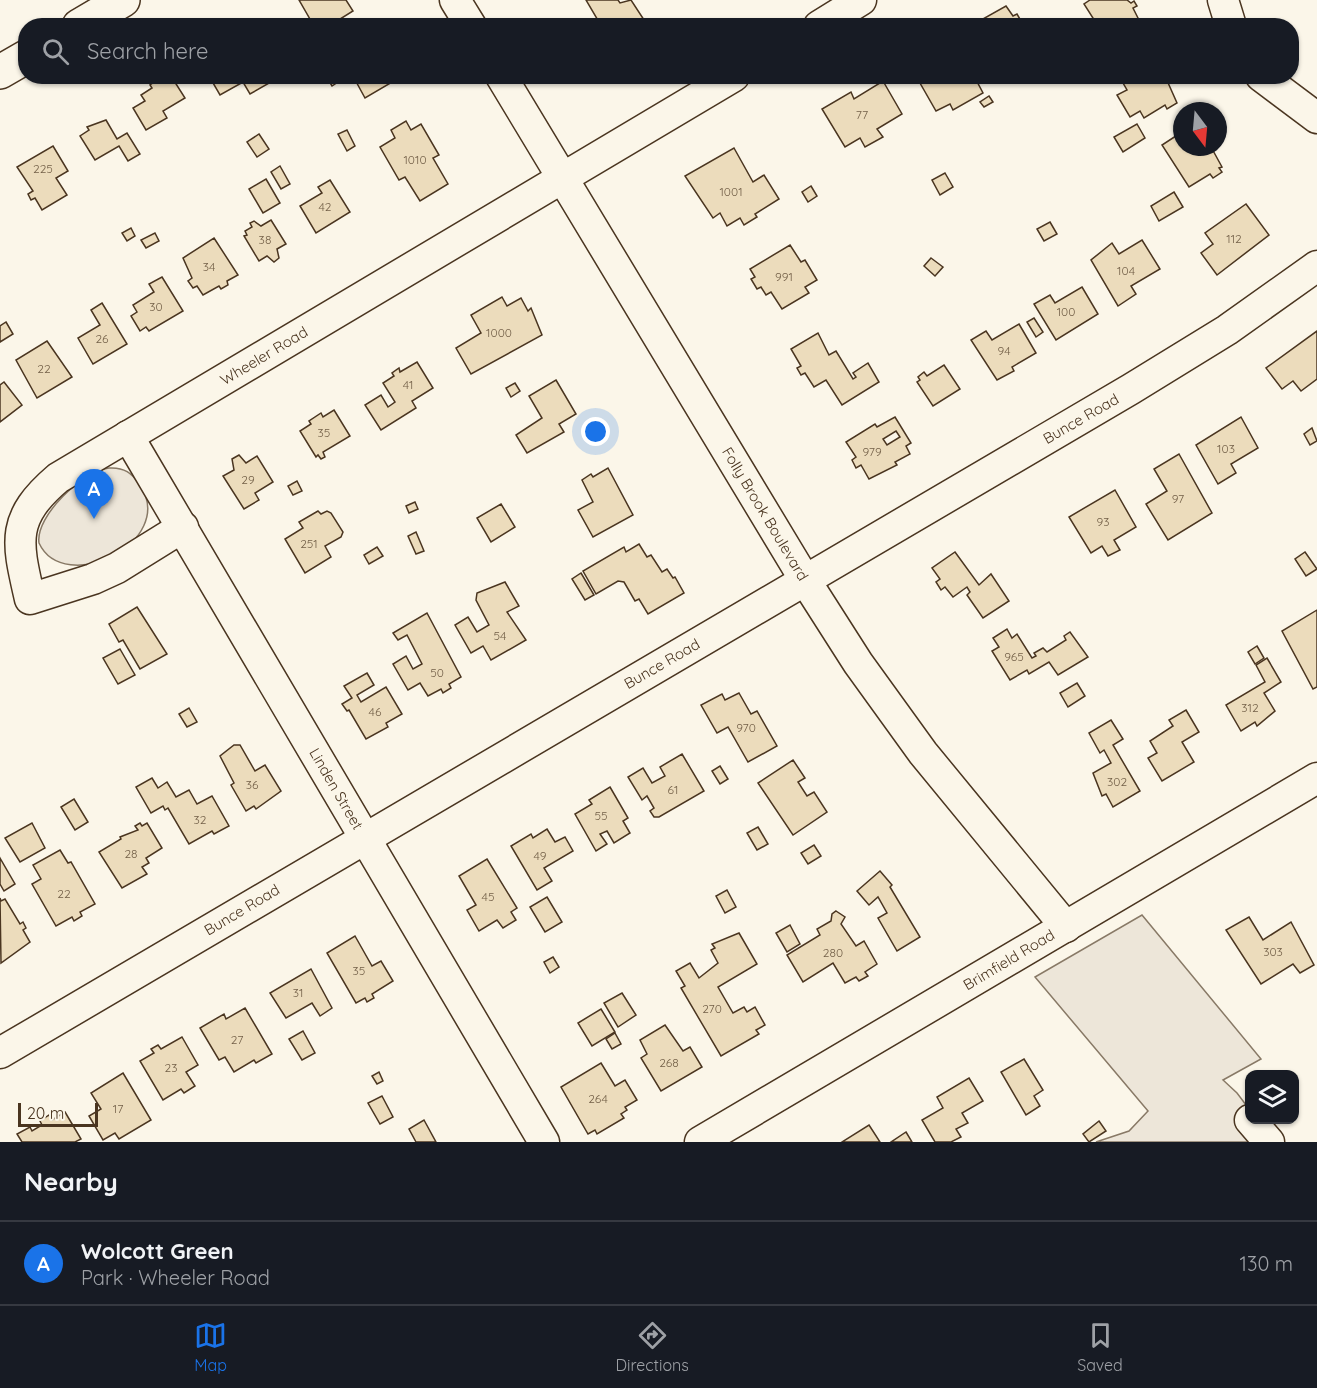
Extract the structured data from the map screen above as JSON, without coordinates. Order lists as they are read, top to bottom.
{
  "streets": {
    "street": [
      "Wheeler Road",
      "Bunce Road",
      "Folly Brook Boulevard",
      "Linden Street",
      "Brimfield Road"
    ]
  },
  "crossings": [
    ["Wheeler Road", "Folly Brook Boulevard"],
    ["Wheeler Road", "Linden Street"],
    ["Bunce Road", "Folly Brook Boulevard"],
    ["Bunce Road", "Linden Street"],
    ["Folly Brook Boulevard", "Brimfield Road"]
  ],
  "house_numbers": [
    "77",
    "1010",
    "225",
    "1001",
    "42",
    "112",
    "38",
    "34",
    "104",
    "991",
    "30",
    "100",
    "1000",
    "26",
    "94",
    "22",
    "41",
    "35",
    "103",
    "979",
    "29",
    "97",
    "93",
    "251",
    "54",
    "965",
    "50",
    "312",
    "46",
    "970",
    "302",
    "36",
    "61",
    "55",
    "32",
    "28",
    "49",
    "22",
    "45",
    "303",
    "280",
    "35",
    "31",
    "270",
    "27",
    "268",
    "23",
    "264",
    "17"
  ],
  "scale_bar": "20 m",
  "north": "bottom",
  "page": {
    "search": "Search here",
    "pins": "A",
    "scale": "20 m",
    "heading": "Nearby",
    "list": [
      {
        "mark": "A",
        "name": "Wolcott Green",
        "note": "Park · Wheeler Road",
        "value": "130 m"
      }
    ],
    "nav": ["Map", "Directions", "Saved"]
  }
}
